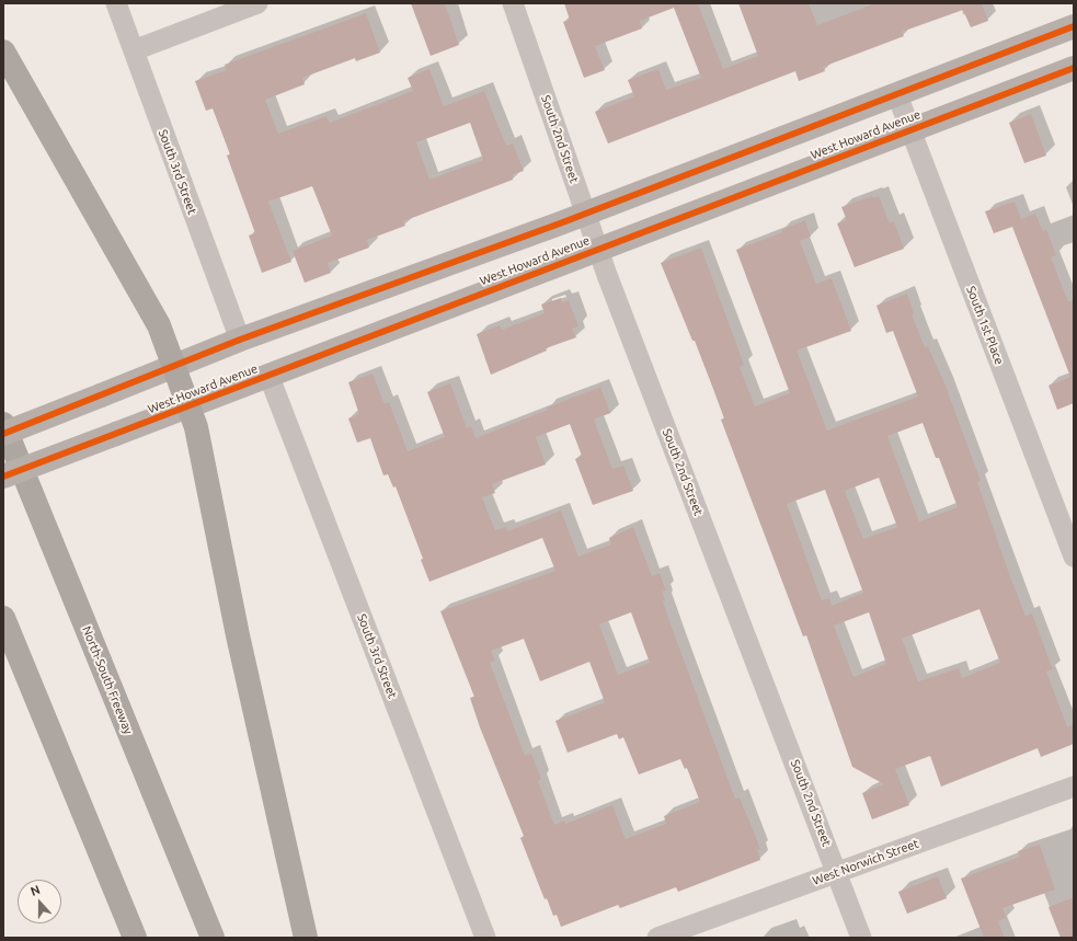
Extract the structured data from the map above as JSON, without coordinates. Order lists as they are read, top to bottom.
{
  "streets": {
    "highway": ["North-South Freeway"],
    "main road": ["West Howard Avenue"],
    "street": [
      "South 2nd Street",
      "South 3rd Street",
      "South 1st Place",
      "West Norwich Street"
    ]
  },
  "crossings": [
    ["West Howard Avenue", "South 2nd Street"],
    ["West Howard Avenue", "South 3rd Street"],
    ["West Howard Avenue", "South 1st Place"],
    ["South 2nd Street", "West Norwich Street"]
  ],
  "north": "top"
}
